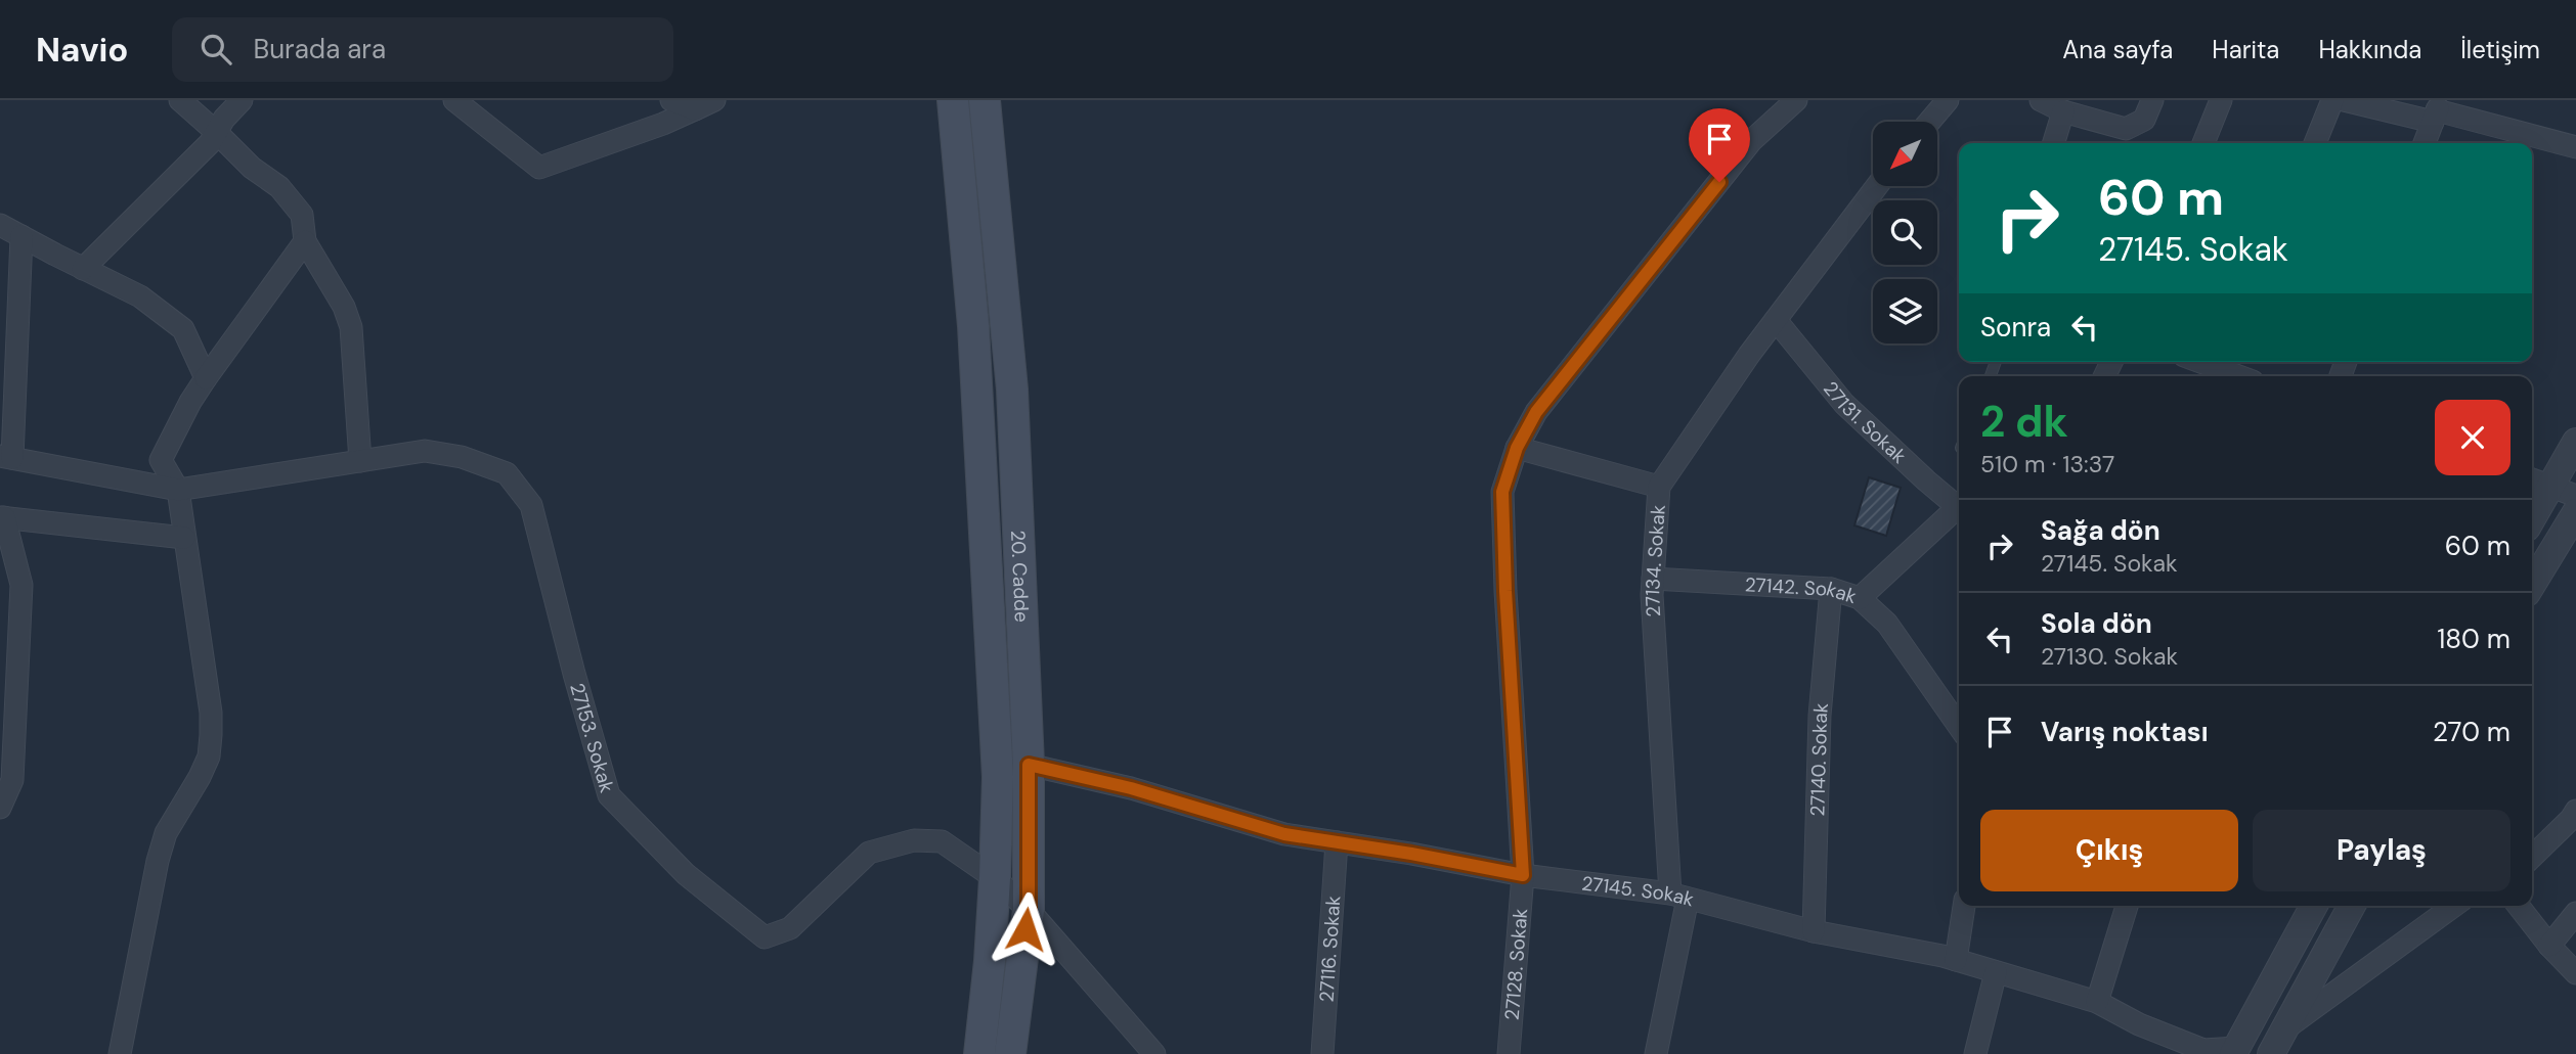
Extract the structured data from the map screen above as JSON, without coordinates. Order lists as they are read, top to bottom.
{
  "streets": {
    "main road": ["20. Cadde"],
    "street": [
      "27131. Sokak",
      "27134. Sokak",
      "27142. Sokak",
      "27153. Sokak",
      "27140. Sokak",
      "27145. Sokak",
      "27116. Sokak",
      "27128. Sokak"
    ]
  },
  "crossings": [
    ["27131. Sokak", "27134. Sokak"],
    ["27134. Sokak", "27142. Sokak"],
    ["27134. Sokak", "27145. Sokak"],
    ["20. Cadde", "27153. Sokak"],
    ["20. Cadde", "27145. Sokak"],
    ["27142. Sokak", "27140. Sokak"],
    ["27140. Sokak", "27145. Sokak"],
    ["27145. Sokak", "27116. Sokak"],
    ["27145. Sokak", "27128. Sokak"]
  ],
  "north": "bottom left",
  "page": {
    "header": "Navio",
    "search": "Burada ara",
    "nav": [
      "Ana sayfa",
      "Harita",
      "Hakkında",
      "İletişim"
    ],
    "turn": ["60 m", "27145. Sokak"],
    "then": "Sonra",
    "heading": ["2 dk", "510 m · 13:37"],
    "list": [
      {
        "name": "Sağa dön",
        "note": "27145. Sokak",
        "value": "60 m"
      },
      {
        "name": "Sola dön",
        "note": "27130. Sokak",
        "value": "180 m"
      },
      {
        "name": "Varış noktası",
        "value": "270 m"
      }
    ],
    "buttons": ["Çıkış", "Paylaş"]
  }
}
